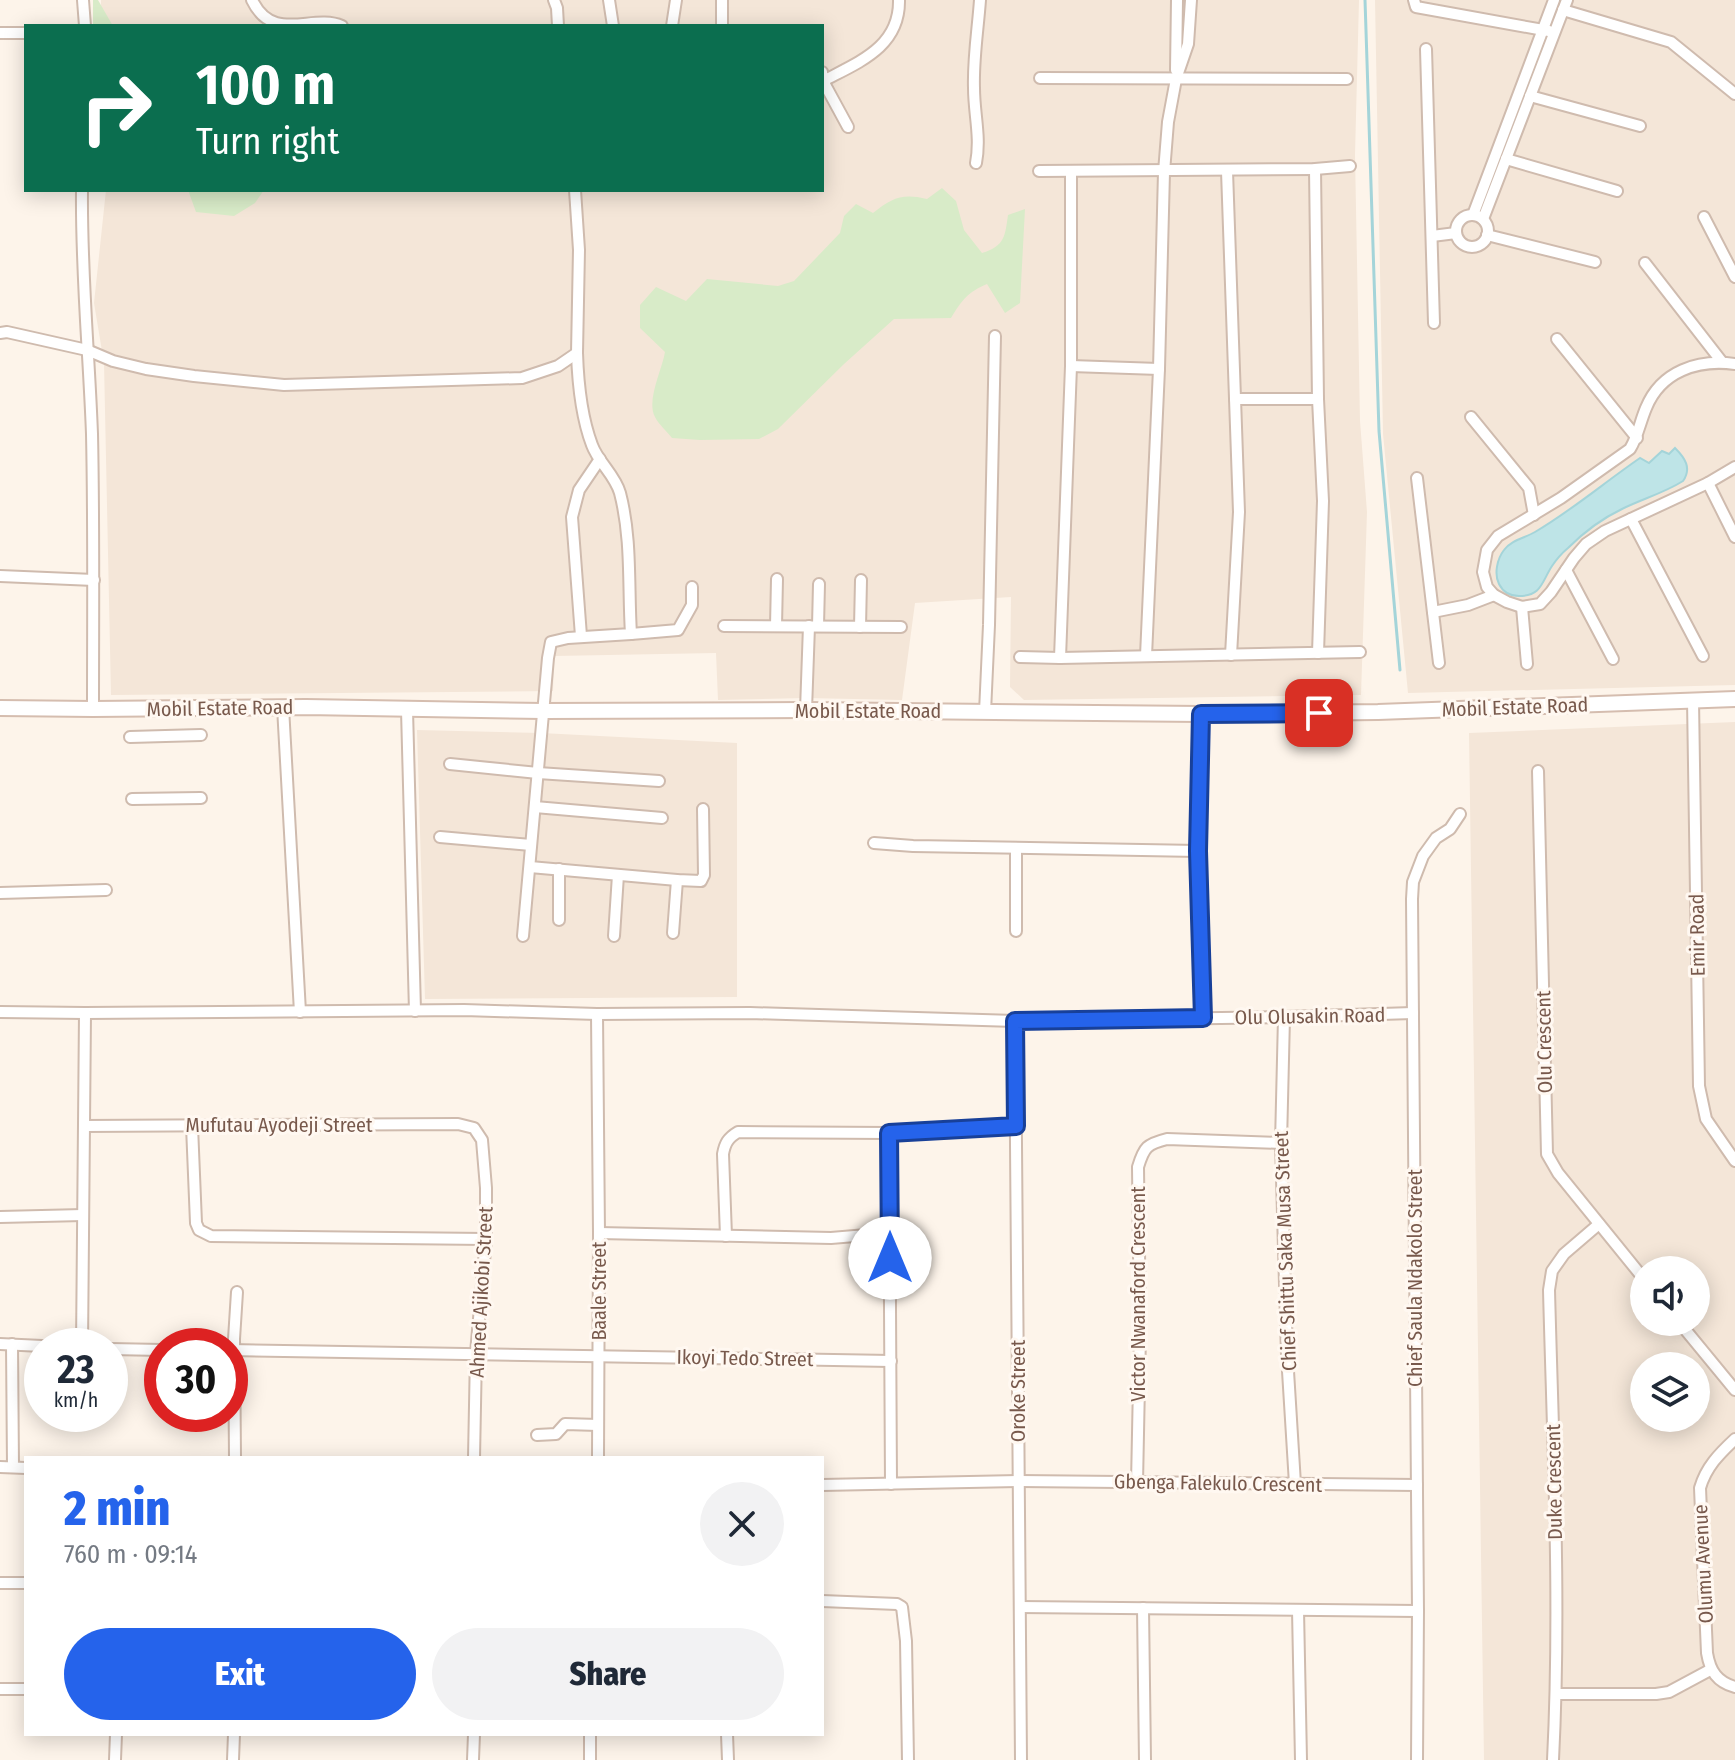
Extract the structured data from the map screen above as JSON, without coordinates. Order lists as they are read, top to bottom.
{
  "streets": {
    "main road": ["Mobil Estate Road"],
    "street": [
      "Emir Road",
      "Olu Olusakin Road",
      "Olu Crescent",
      "Mufutau Ayodeji Street",
      "Chief Shittu Saka Musa Street",
      "Chief Saula Ndakolo Street",
      "Baale Street",
      "Ahmed Ajikobi Street",
      "Victor Nwanaford Crescent",
      "Ikoyi Tedo Street",
      "Oroke Street",
      "Duke Crescent",
      "Gbenga Falekulo Crescent",
      "Olumu Avenue"
    ]
  },
  "crossings": [
    ["Mobil Estate Road", "Emir Road"],
    ["Olu Olusakin Road", "Chief Shittu Saka Musa Street"],
    ["Olu Olusakin Road", "Chief Saula Ndakolo Street"],
    ["Olu Olusakin Road", "Baale Street"],
    ["Olu Olusakin Road", "Oroke Street"],
    ["Olu Crescent", "Duke Crescent"],
    ["Mufutau Ayodeji Street", "Ahmed Ajikobi Street"],
    ["Chief Shittu Saka Musa Street", "Victor Nwanaford Crescent"],
    ["Chief Shittu Saka Musa Street", "Gbenga Falekulo Crescent"],
    ["Chief Saula Ndakolo Street", "Gbenga Falekulo Crescent"],
    ["Baale Street", "Ikoyi Tedo Street"],
    ["Ahmed Ajikobi Street", "Ikoyi Tedo Street"],
    ["Victor Nwanaford Crescent", "Gbenga Falekulo Crescent"],
    ["Oroke Street", "Gbenga Falekulo Crescent"]
  ],
  "page": {
    "turn": ["100 m", "Turn right"],
    "speed": "23 km/h",
    "limit": "30",
    "heading": ["2 min", "760 m · 09:14"],
    "buttons": ["Exit", "Share"]
  }
}
